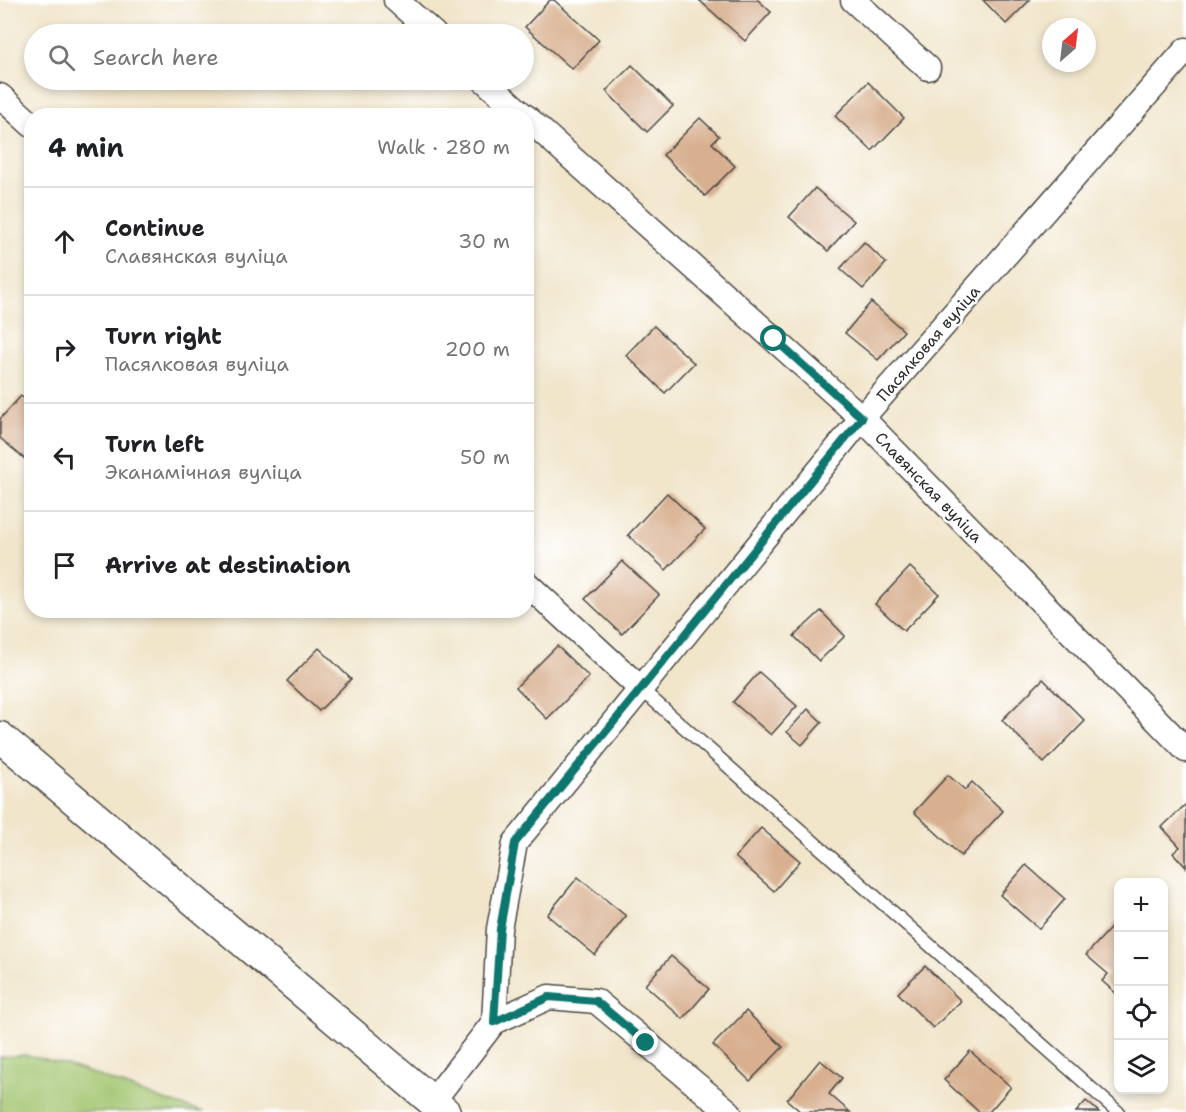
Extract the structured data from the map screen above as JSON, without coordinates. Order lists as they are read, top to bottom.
{
  "streets": {
    "street": ["Пасялковая вуліца", "Славянская вуліца"]
  },
  "crossings": [
    ["Пасялковая вуліца", "Славянская вуліца"]
  ],
  "north": "top right",
  "page": {
    "search": "Search here",
    "heading": ["4 min", "Walk · 280 m"],
    "list": [
      ["Continue", "Славянская вуліца", "30 m"],
      ["Turn right", "Пасялковая вуліца", "200 m"],
      ["Turn left", "Эканамічная вуліца", "50 m"],
      "Arrive at destination"
    ],
    "map_buttons": ["+", "−"]
  }
}
